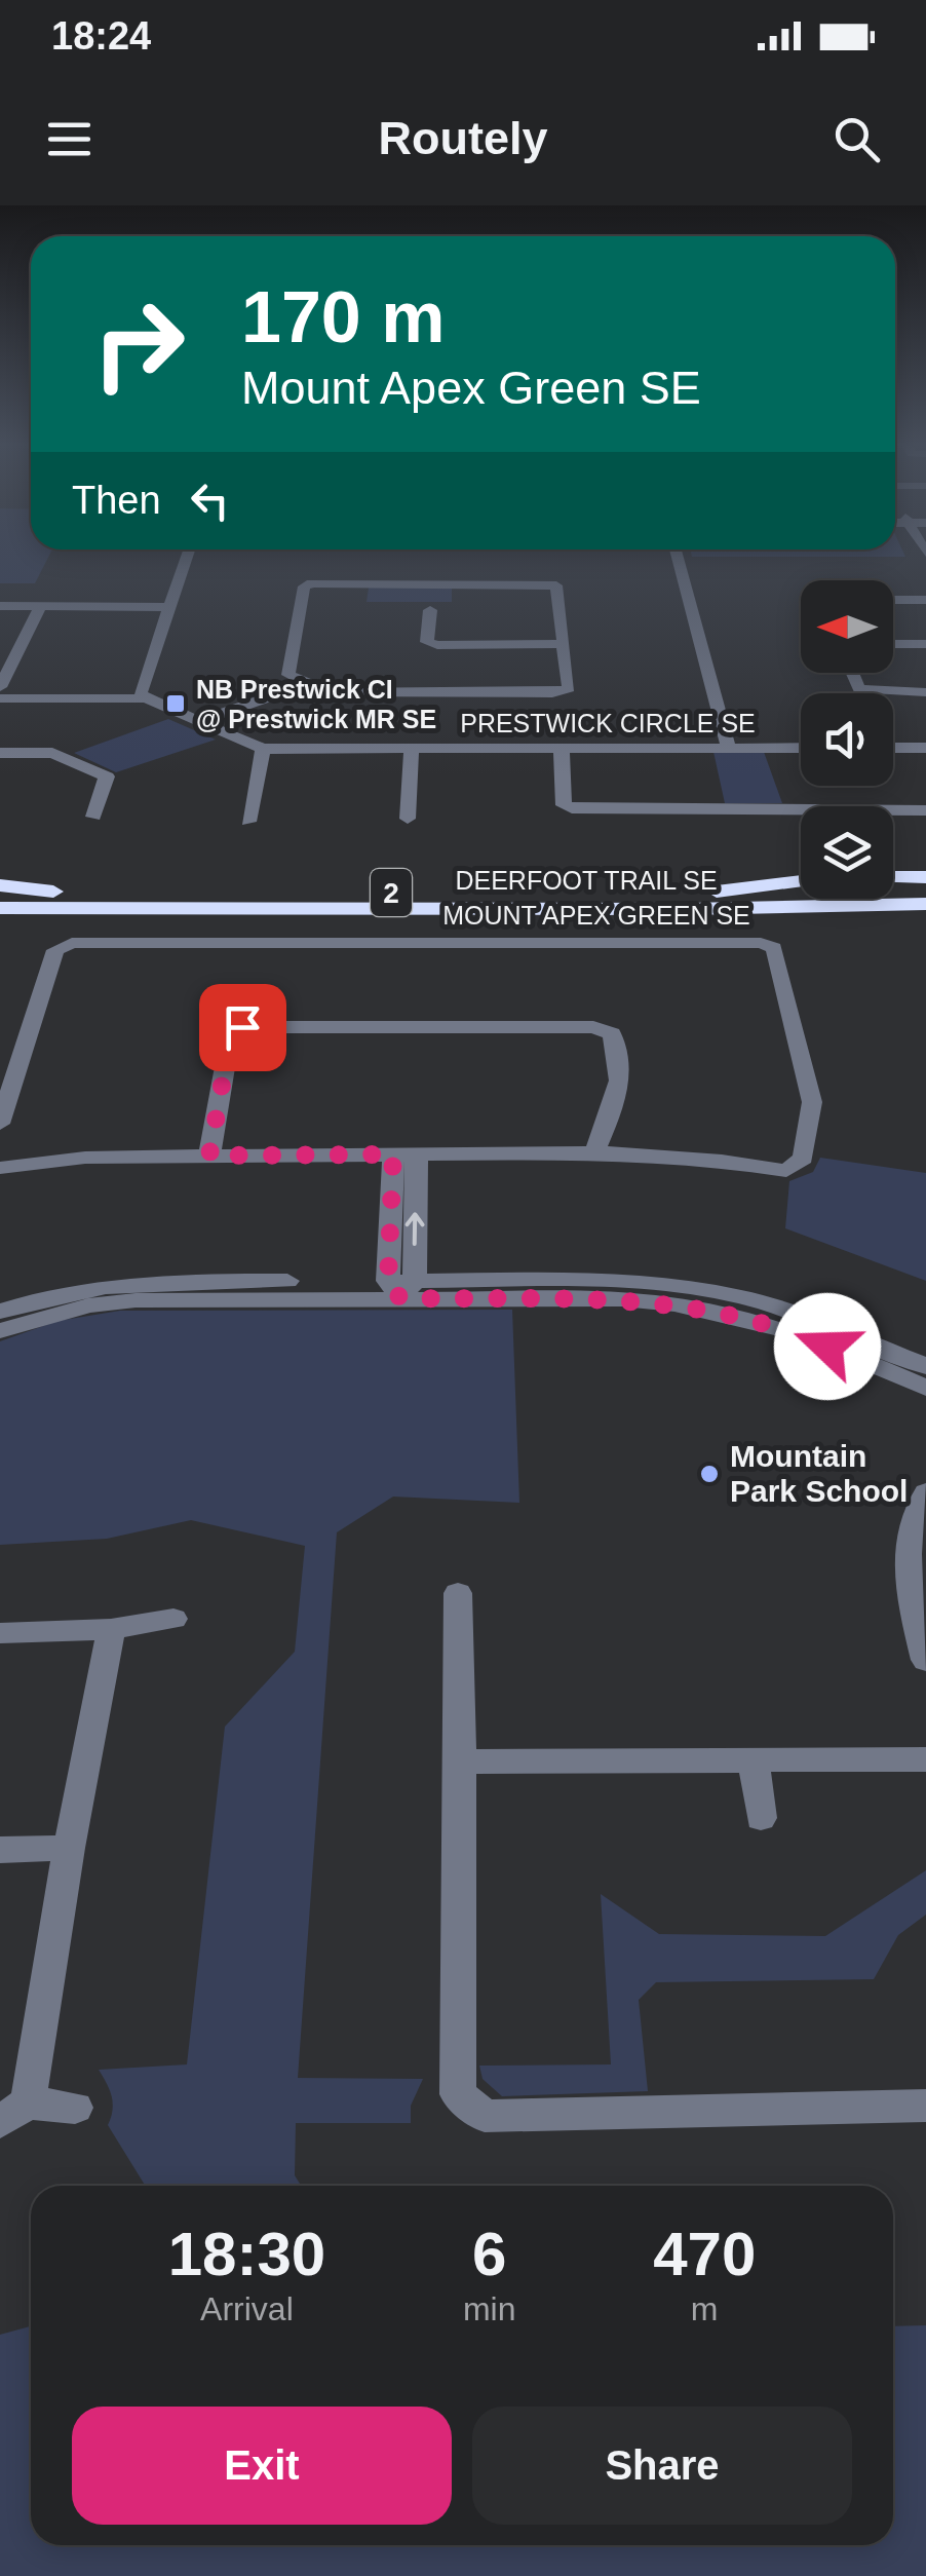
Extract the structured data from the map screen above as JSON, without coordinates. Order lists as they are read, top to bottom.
{
  "streets": {
    "highway": ["DEERFOOT TRAIL SE", "2"],
    "street": ["PRESTWICK CIRCLE SE", "MOUNT APEX GREEN SE"]
  },
  "places": {
    "transit": ["NB Prestwick CI @ Prestwick MR SE"],
    "other": ["Mountain Park School"]
  },
  "north": "left",
  "page": {
    "status": "18:24",
    "header": "Routely",
    "turn": ["170 m", "Mount Apex Green SE"],
    "then": "Then",
    "eta": [
      "18:30",
      "Arrival",
      "6",
      "min",
      "470",
      "m"
    ],
    "buttons": ["Exit", "Share"]
  }
}
